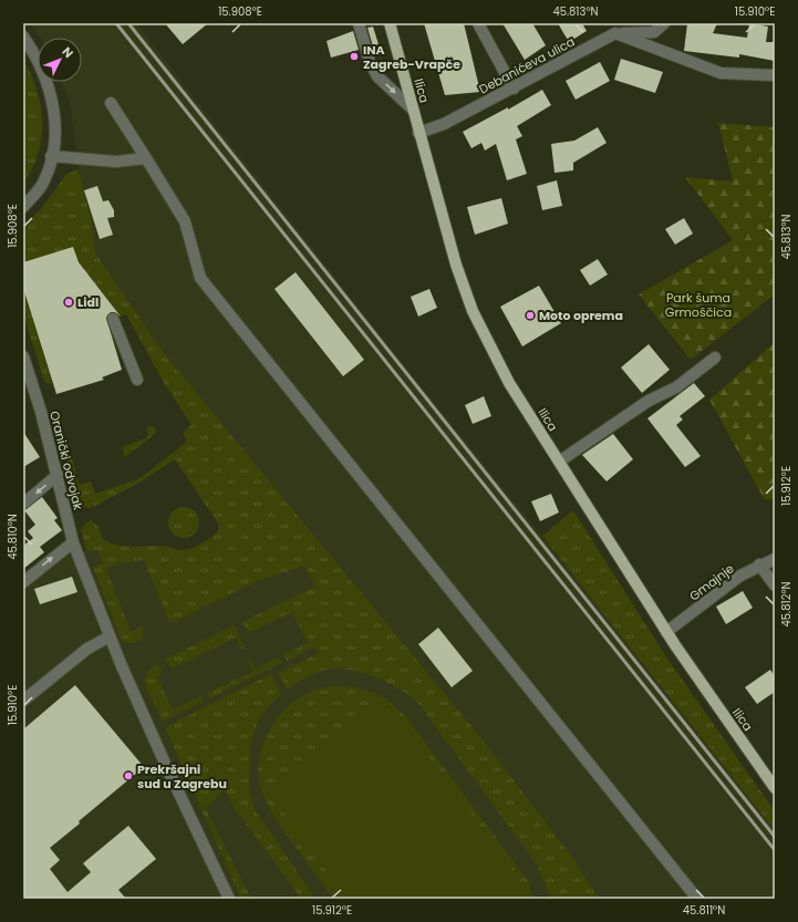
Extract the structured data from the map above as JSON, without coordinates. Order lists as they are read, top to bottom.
{
  "streets": {
    "main road": ["Ilica"],
    "street": ["Debanićeva ulica", "Oranički odvojak", "Gmajnje"]
  },
  "crossings": [
    ["Debanićeva ulica", "Ilica"],
    ["Ilica", "Gmajnje"]
  ],
  "parks": ["Park šuma Grmoščica"],
  "places": [
    "INA Zagreb-Vrapče",
    "Lidl",
    "Moto oprema",
    "Prekršajni sud u Zagrebu"
  ],
  "north": "top right",
  "coordinates": [
    "15.908°E",
    "45.813°N",
    "15.910°E",
    "15.912°E",
    "45.810°N",
    "45.812°N",
    "45.811°N"
  ]
}
